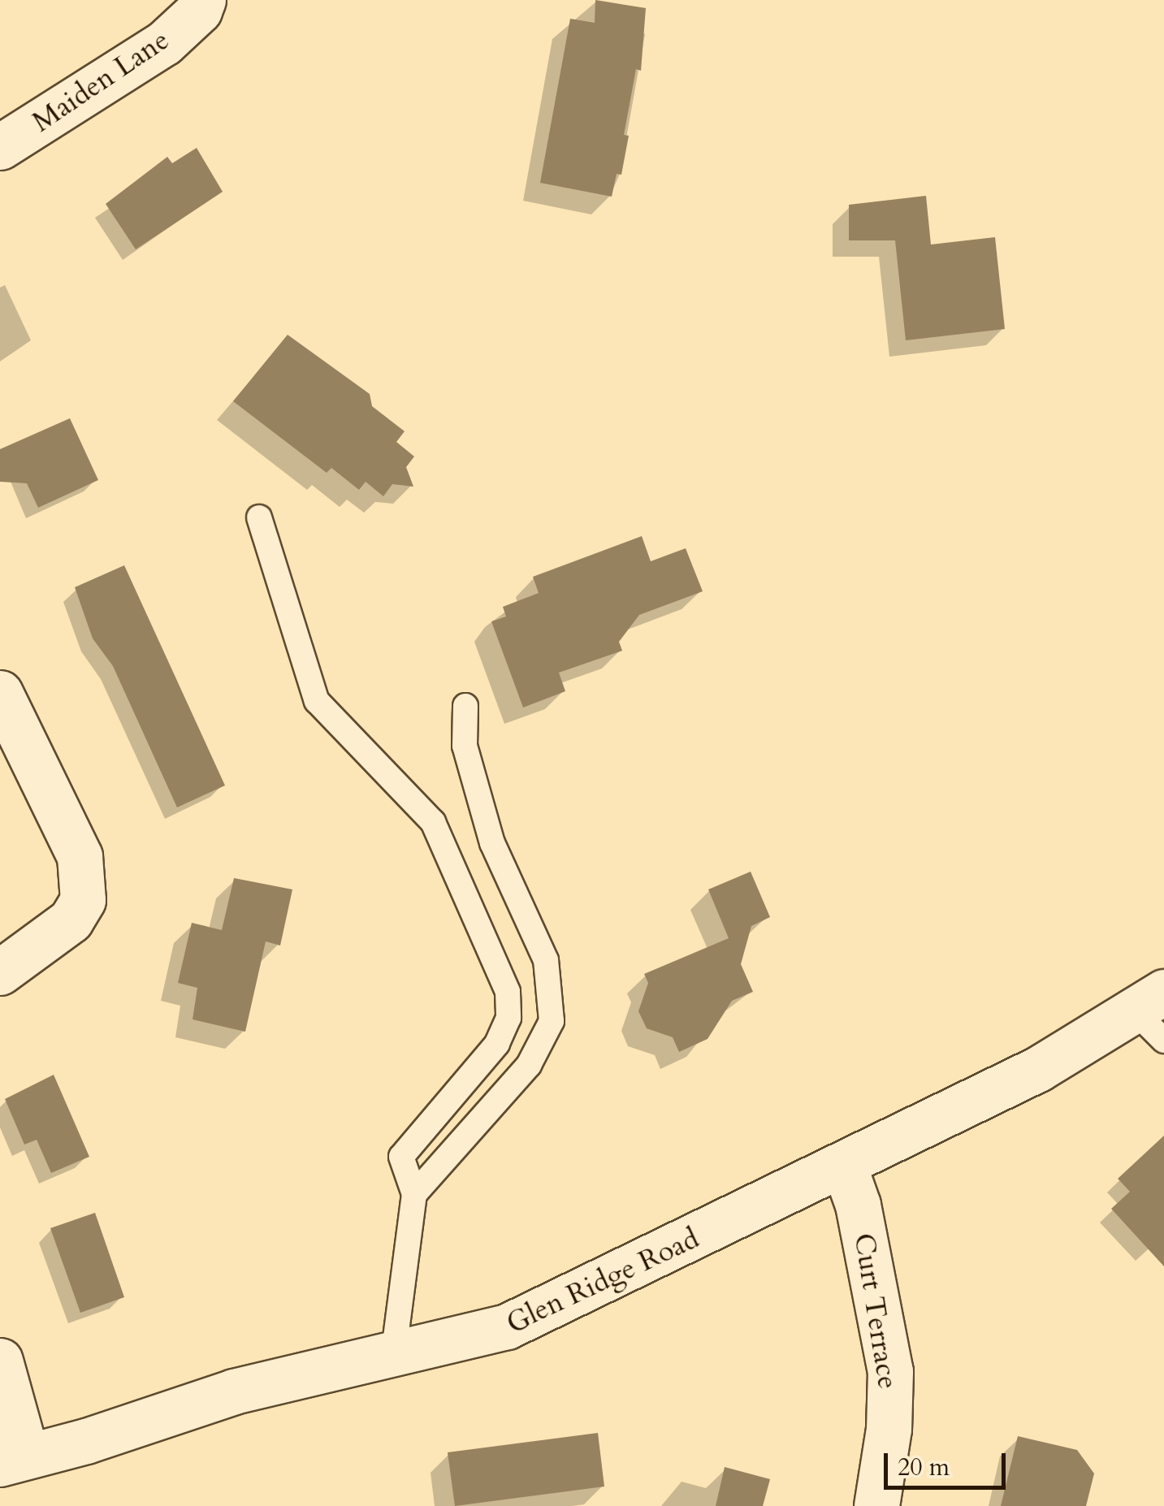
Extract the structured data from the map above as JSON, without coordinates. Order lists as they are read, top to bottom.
{
  "streets": {
    "street": ["Maiden Lane", "Glen Ridge Road", "Curt Terrace"]
  },
  "crossings": [
    ["Glen Ridge Road", "Curt Terrace"]
  ],
  "scale_bar": "20 m"
}
